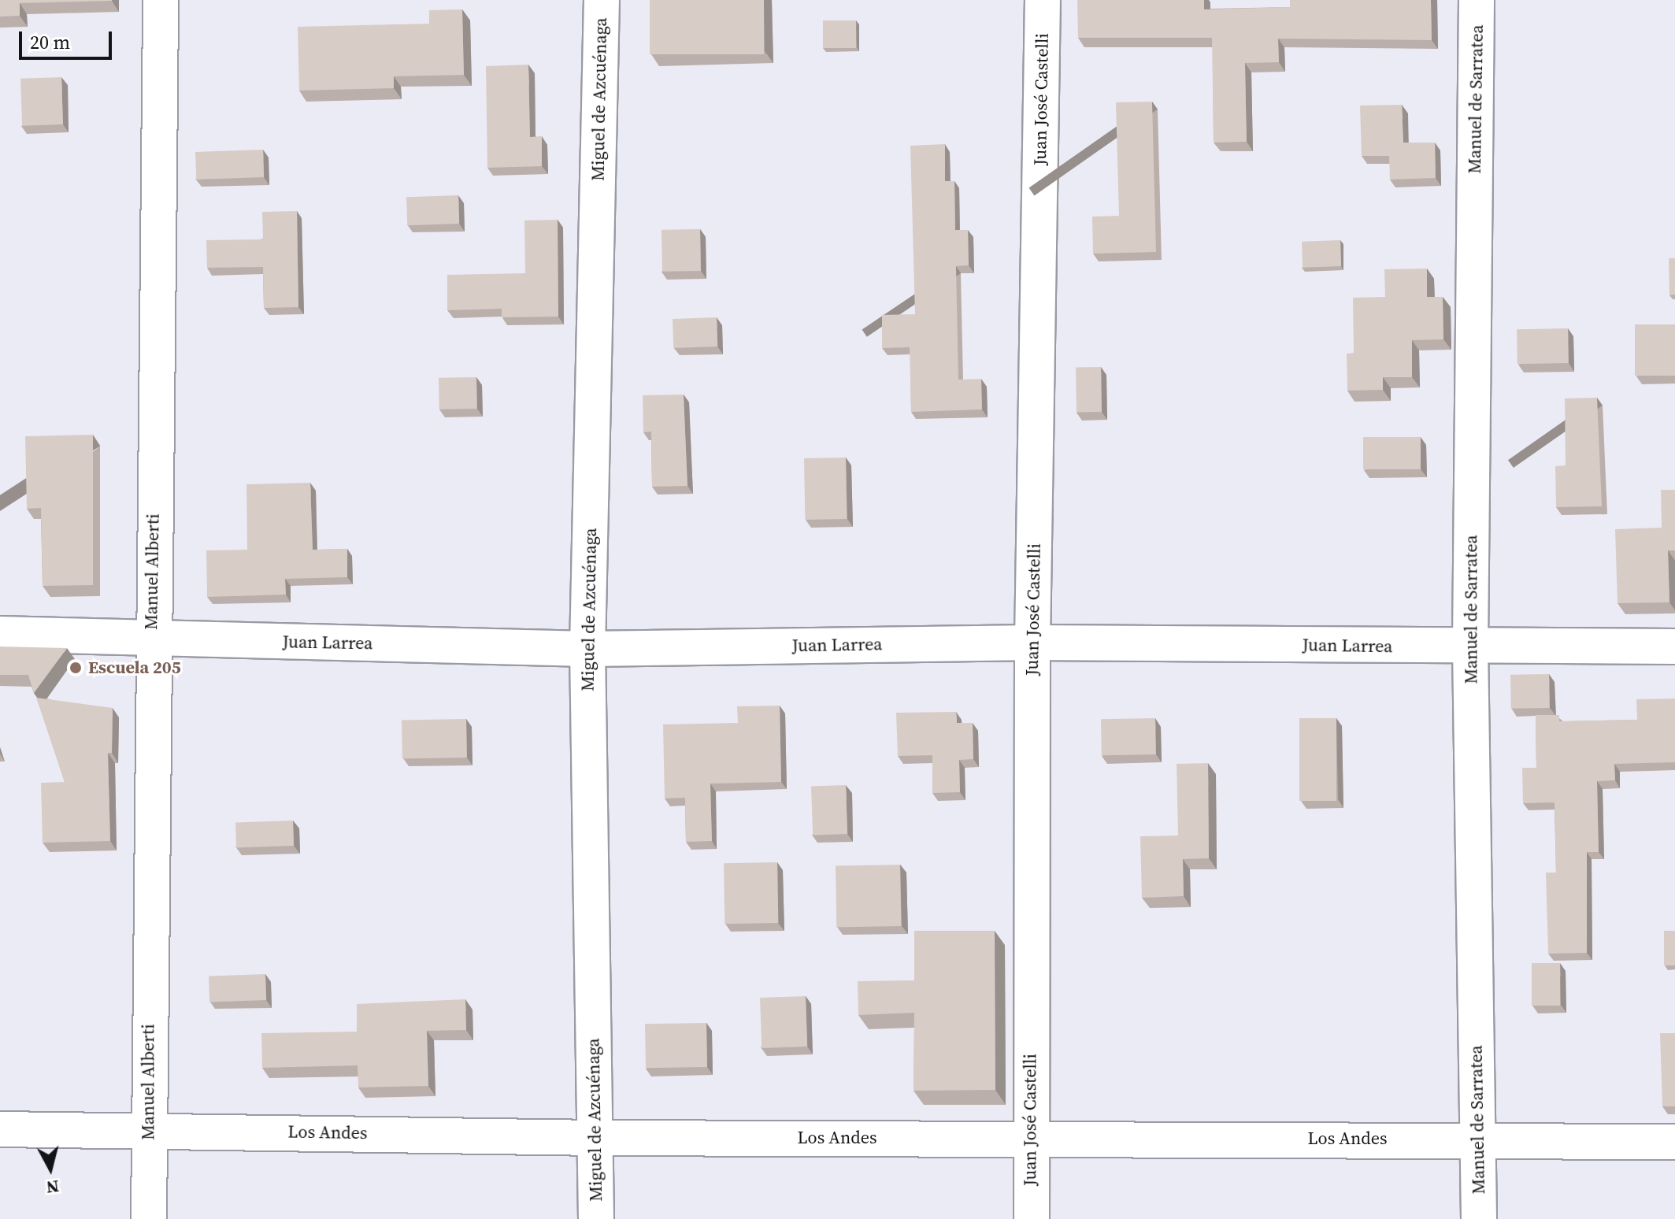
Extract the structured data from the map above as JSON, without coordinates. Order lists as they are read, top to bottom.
{
  "streets": {
    "street": [
      "Miguel de Azcuénaga",
      "Juan José Castelli",
      "Manuel de Sarratea",
      "Manuel Alberti",
      "Juan Larrea",
      "Los Andes"
    ]
  },
  "crossings": [
    ["Miguel de Azcuénaga", "Juan Larrea"],
    ["Miguel de Azcuénaga", "Los Andes"],
    ["Juan José Castelli", "Juan Larrea"],
    ["Juan José Castelli", "Los Andes"],
    ["Manuel de Sarratea", "Juan Larrea"],
    ["Manuel de Sarratea", "Los Andes"],
    ["Manuel Alberti", "Juan Larrea"],
    ["Manuel Alberti", "Los Andes"]
  ],
  "places": ["Escuela 205"],
  "scale_bar": "20 m",
  "north": "bottom"
}
